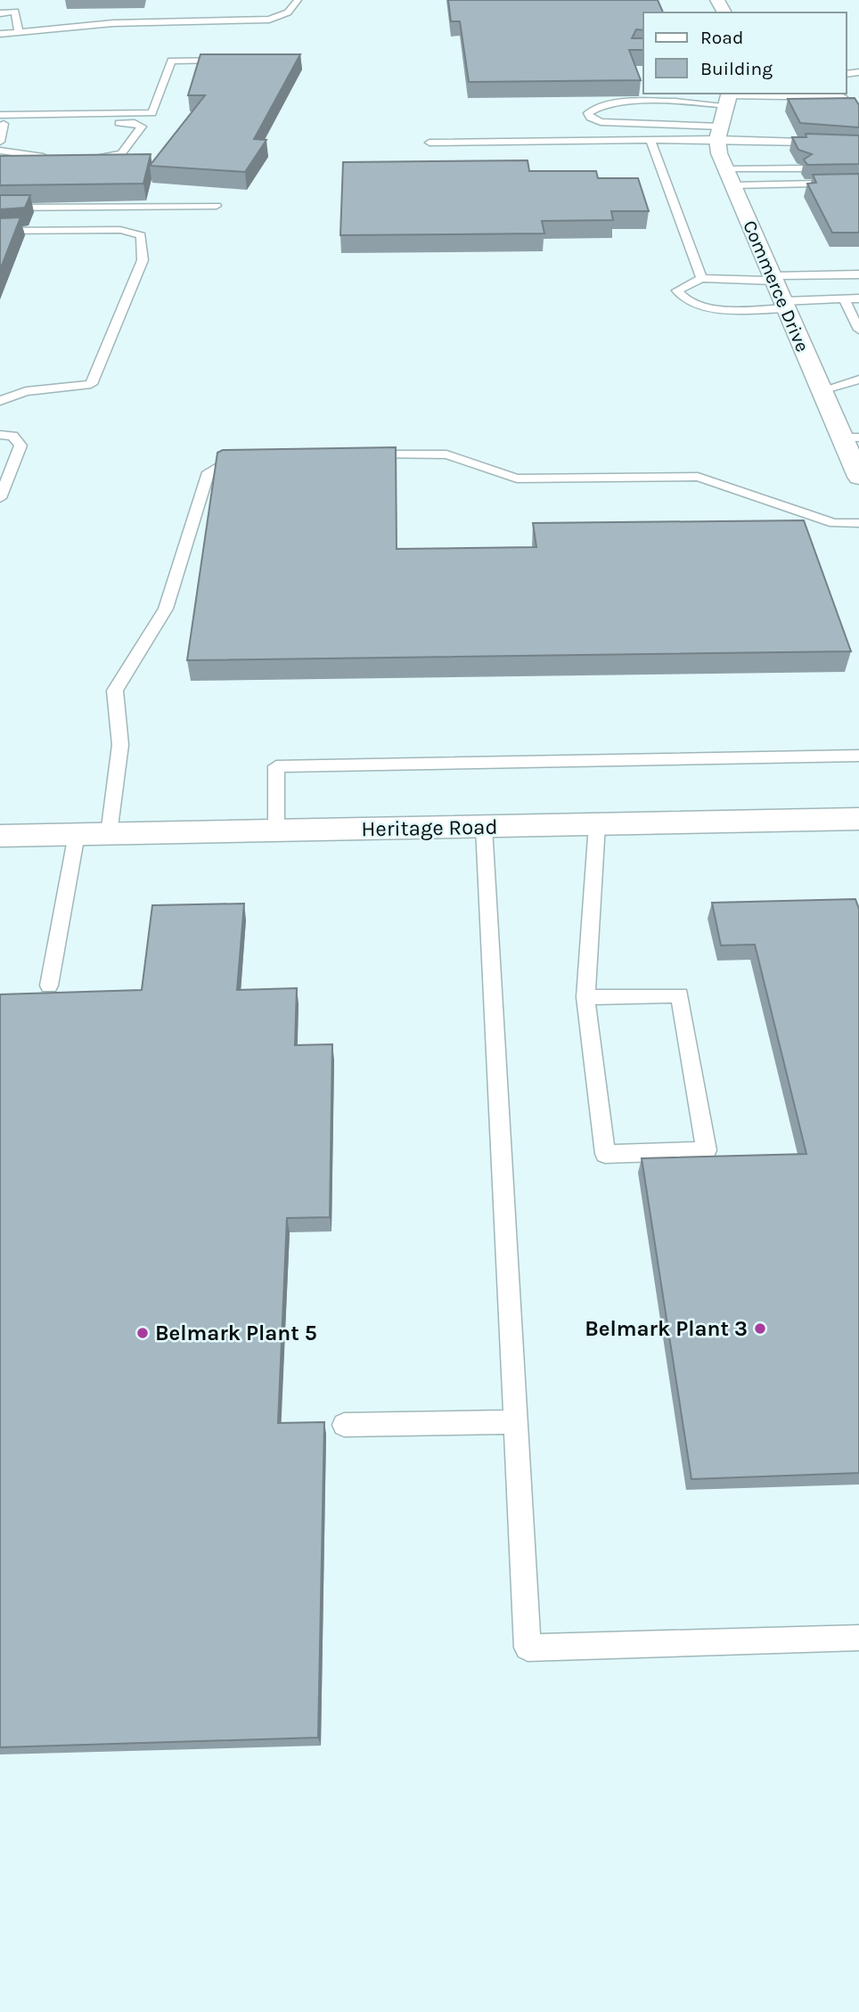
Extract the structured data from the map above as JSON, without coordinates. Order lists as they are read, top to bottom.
{
  "streets": {
    "street": ["Commerce Drive", "Heritage Road"]
  },
  "places": ["Belmark Plant 3", "Belmark Plant 5"],
  "legend": ["Road", "Building"]
}
